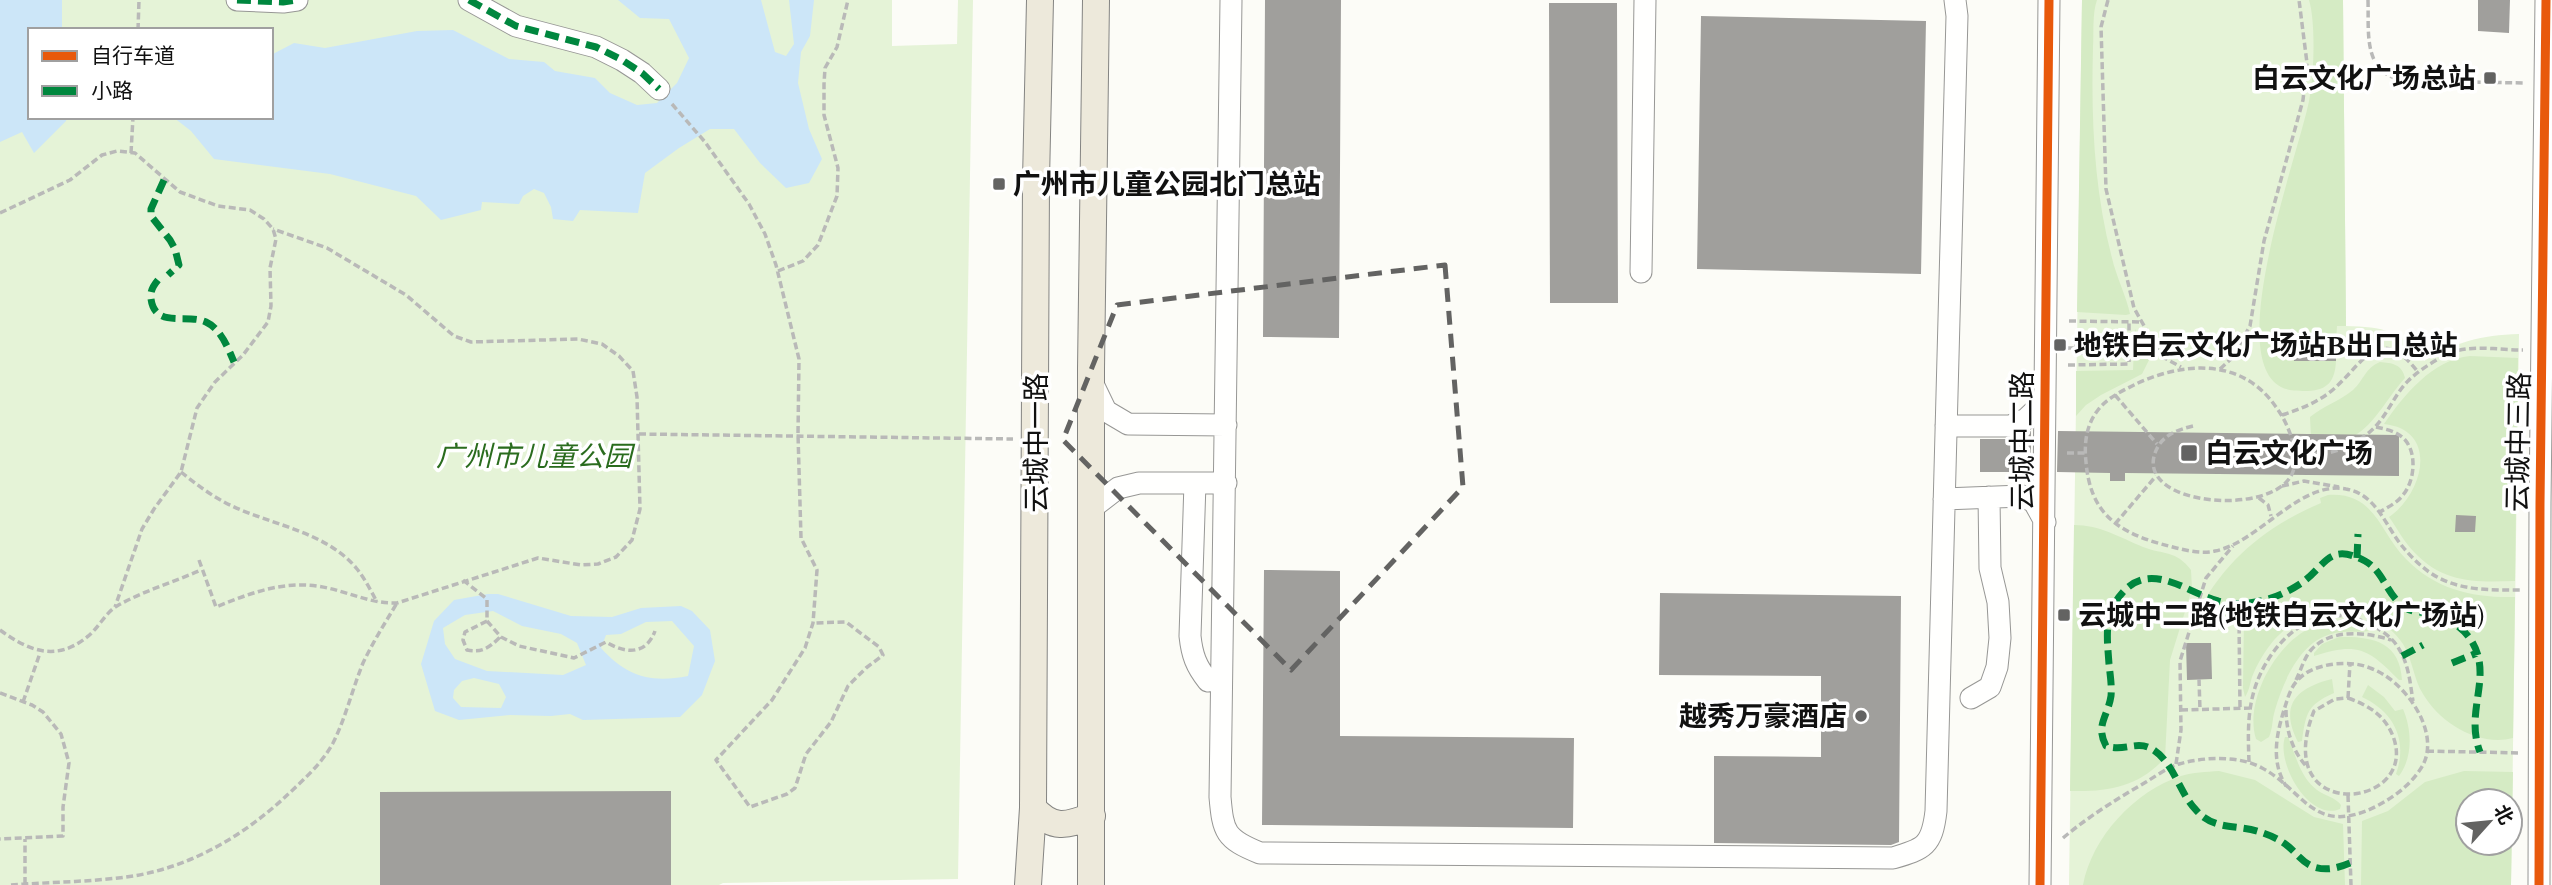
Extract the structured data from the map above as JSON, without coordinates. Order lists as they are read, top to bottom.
{
  "streets": {
    "main road": ["云城中一路"],
    "street": ["云城中二路", "云城中三路"]
  },
  "parks": ["广州市儿童公园"],
  "places": {
    "transit": [
      "白云文化广场总站",
      "广州市儿童公园北门总站",
      "地铁白云文化广场站B出口总站",
      "白云文化广场",
      "云城中二路(地铁白云文化广场站)"
    ],
    "other": ["越秀万豪酒店"]
  },
  "legend": ["自行车道", "小路"],
  "north": "top right"
}
